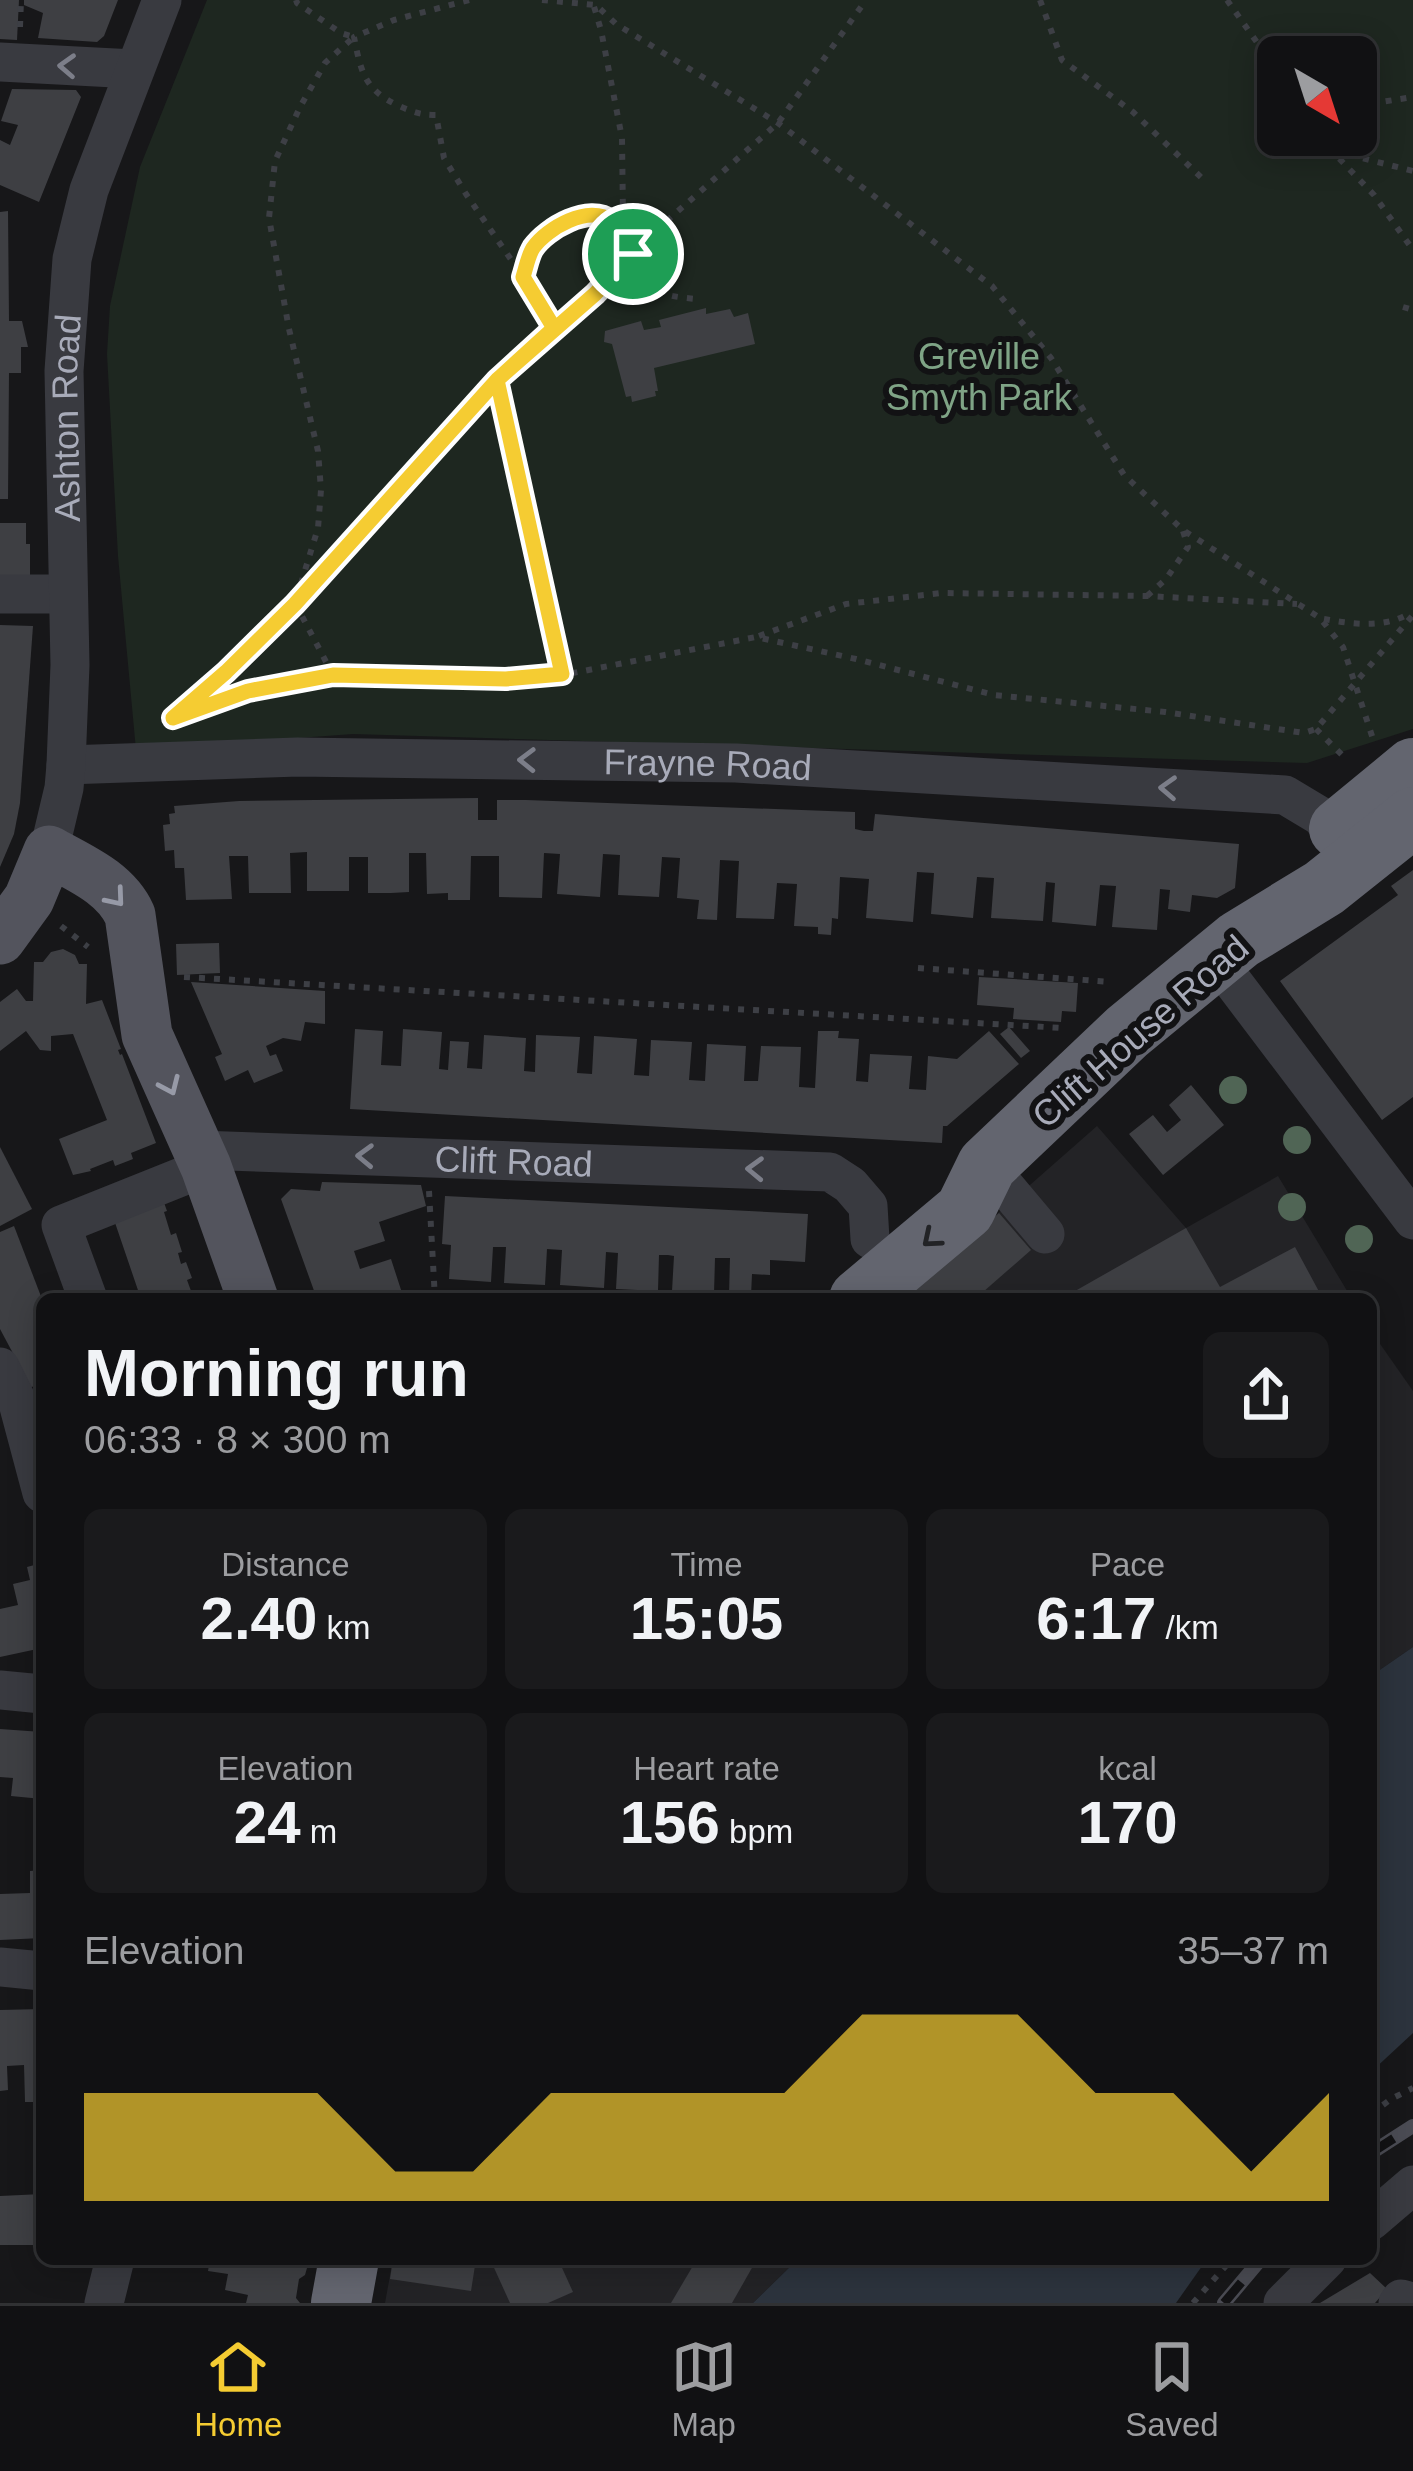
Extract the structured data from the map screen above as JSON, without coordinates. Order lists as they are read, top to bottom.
{
  "streets": {
    "highway": ["Clift House Road"],
    "street": ["Ashton Road", "Frayne Road", "Clift Road"]
  },
  "crossings": [
    ["Ashton Road", "Frayne Road"]
  ],
  "one_way": ["Frayne Road", "Clift Road"],
  "parks": ["Greville Smyth Park"],
  "north": "bottom right",
  "page": {
    "heading": ["Morning run", "06:33 · 8 × 300 m"],
    "stats": [
      ["Distance", "2.40 km"],
      ["Time", "15:05"],
      ["Pace", "6:17 /km"],
      ["Elevation", "24 m"],
      ["Heart rate", "156 bpm"],
      ["kcal", "170"]
    ],
    "chart": ["Elevation", "35–37 m"],
    "tabs": ["Home", "Map", "Saved"]
  }
}
